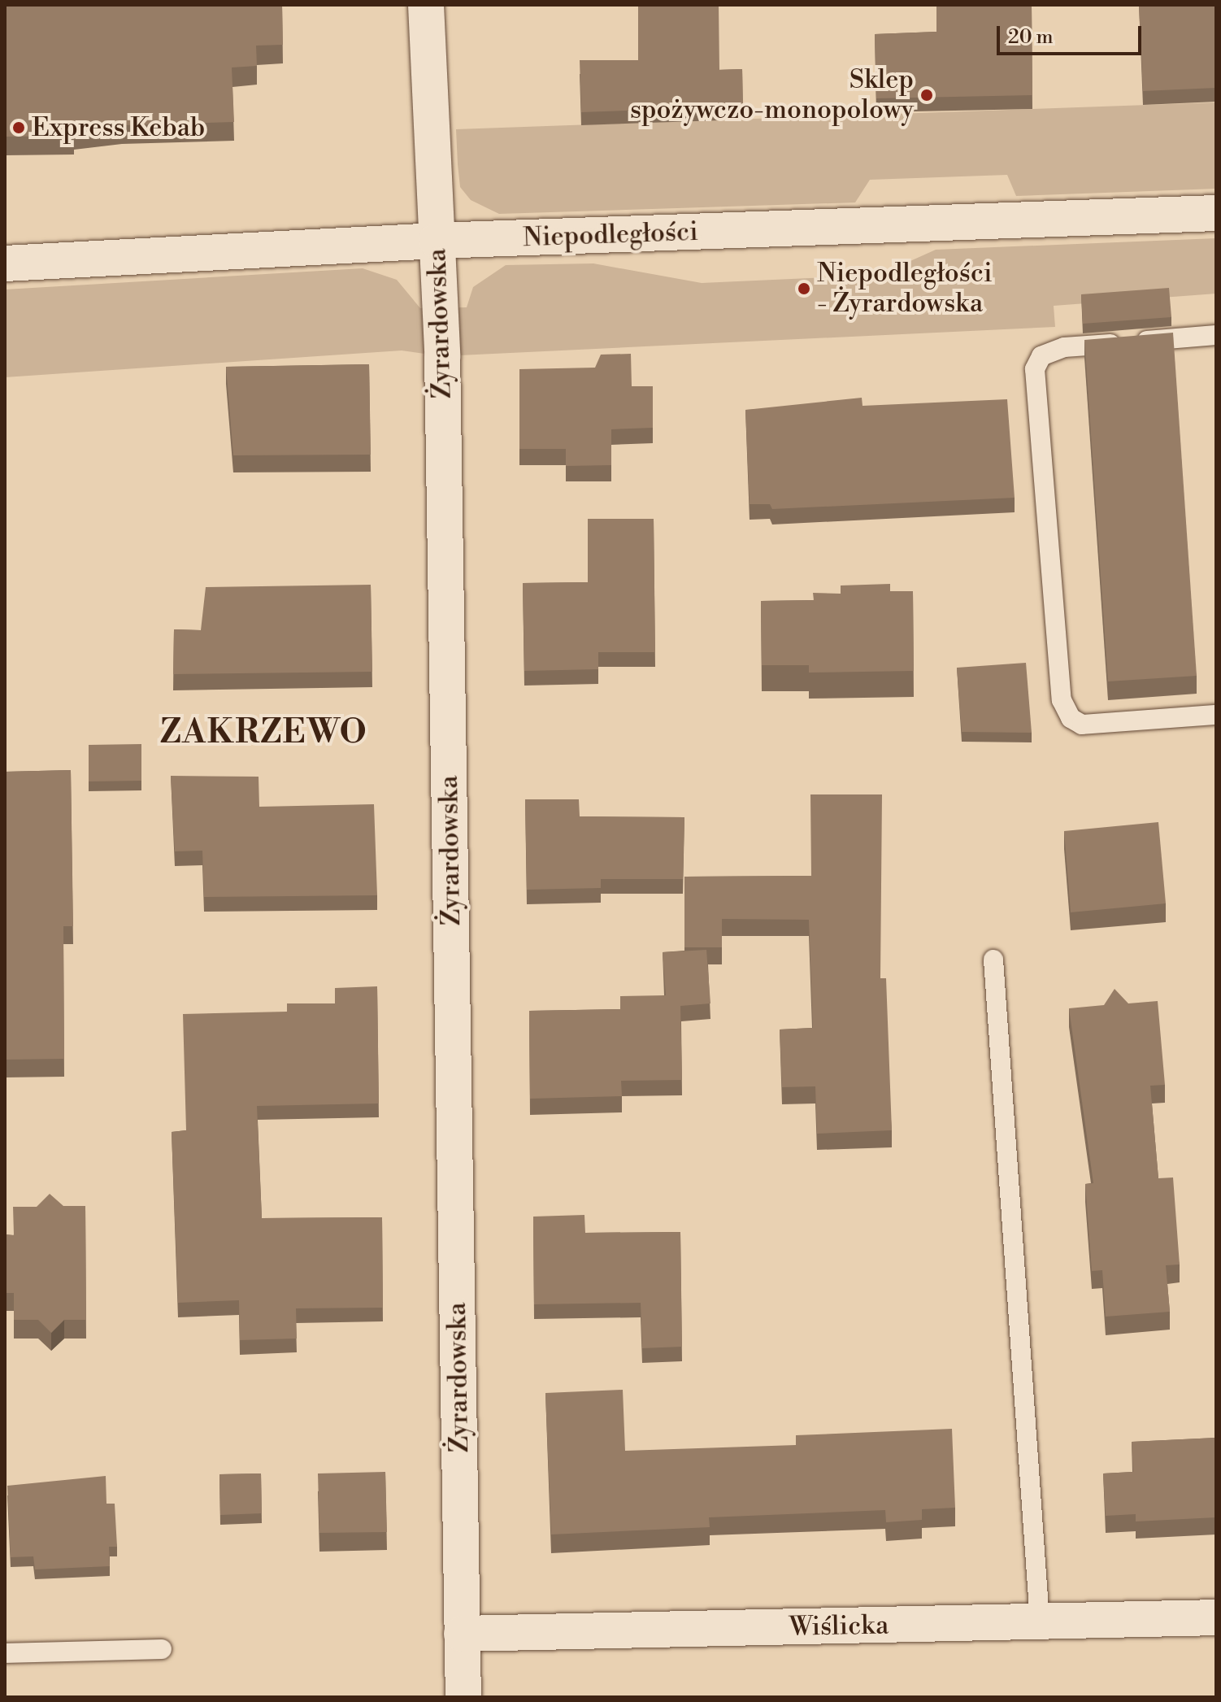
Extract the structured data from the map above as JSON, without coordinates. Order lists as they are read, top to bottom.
{
  "streets": {
    "street": ["Niepodległości", "Żyrardowska", "Wiślicka"]
  },
  "crossings": [
    ["Niepodległości", "Żyrardowska"],
    ["Żyrardowska", "Wiślicka"]
  ],
  "districts": ["ZAKRZEWO"],
  "places": ["Sklep spożywczo-monopolowy", "Express Kebab", "Niepodległości - Żyrardowska"],
  "scale_bar": "20 m"
}
